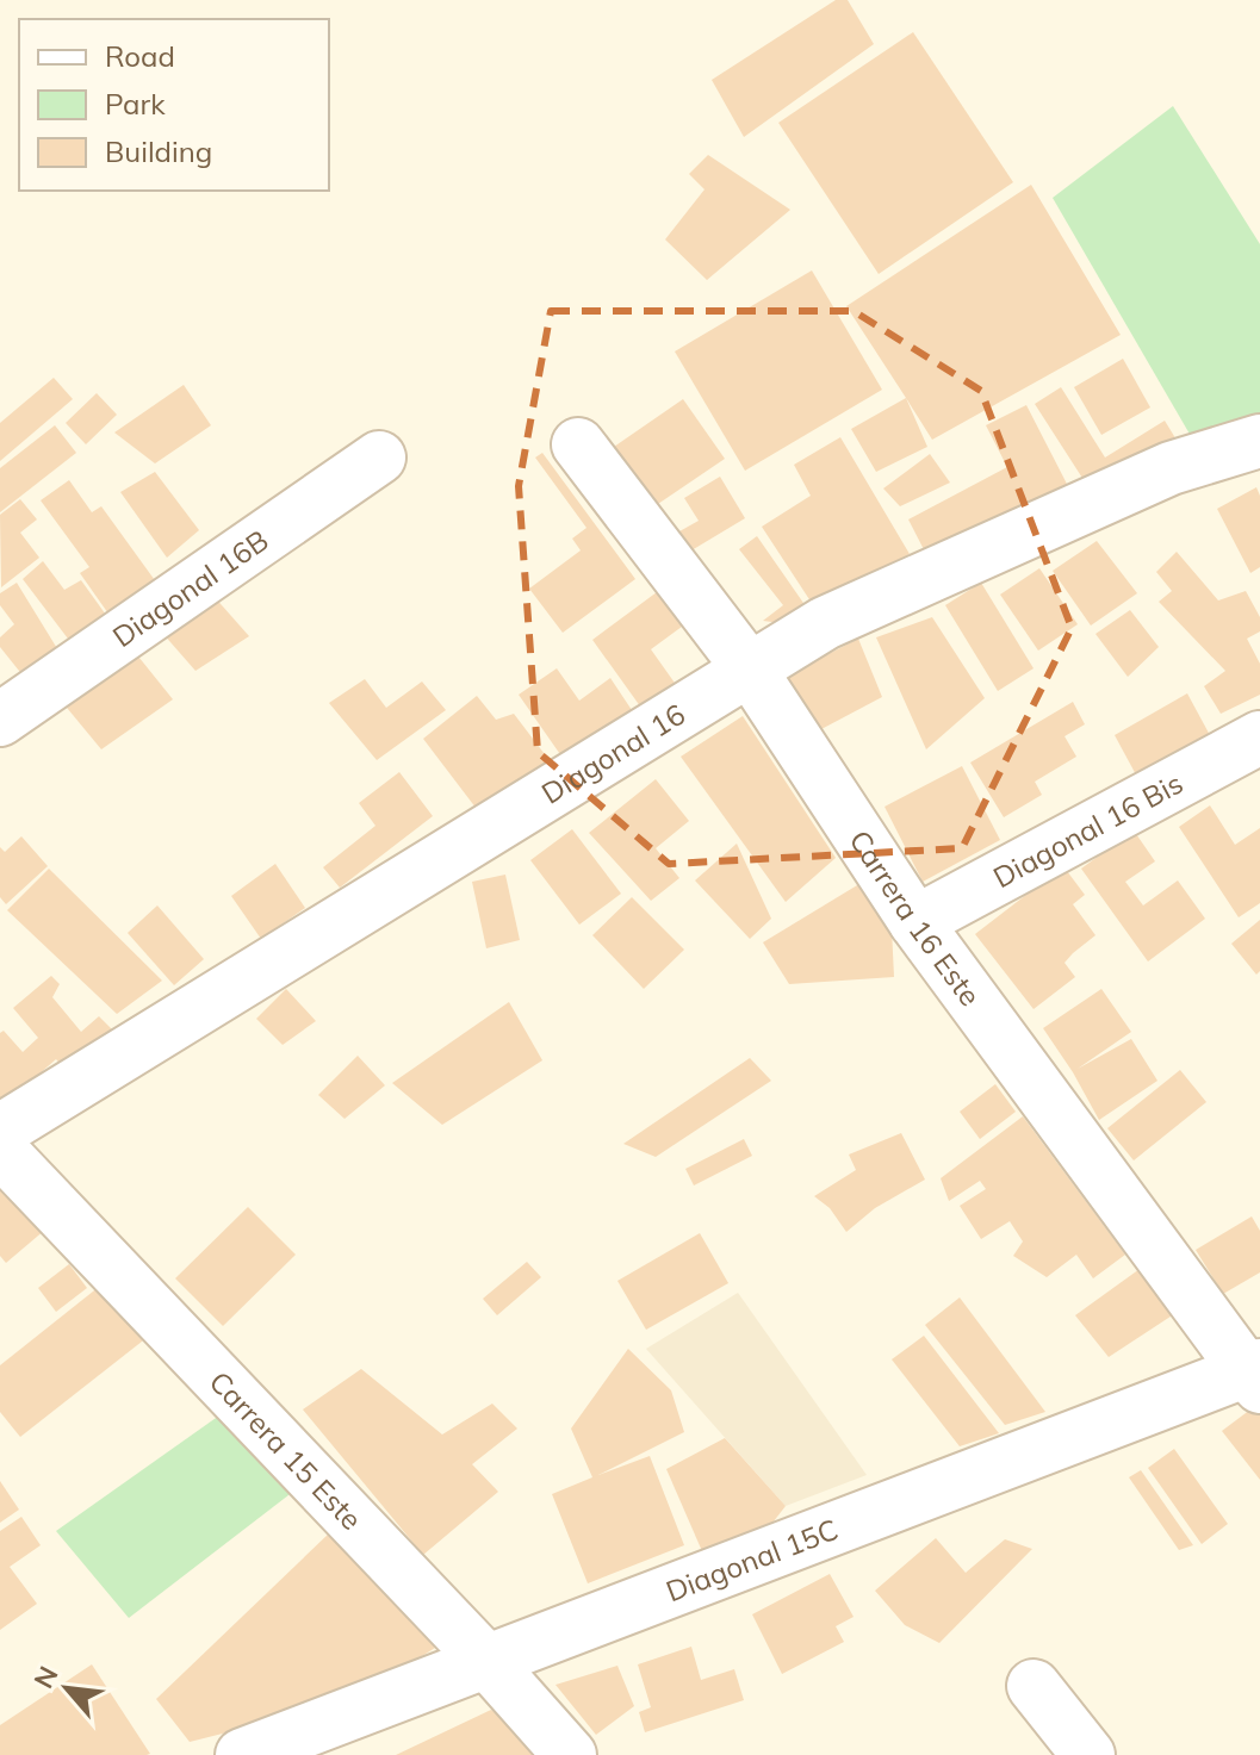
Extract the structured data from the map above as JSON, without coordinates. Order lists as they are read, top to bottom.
{
  "streets": {
    "street": [
      "Diagonal 16B",
      "Diagonal 16",
      "Diagonal 16 Bis",
      "Carrera 16 Este",
      "Carrera 15 Este",
      "Diagonal 15C"
    ]
  },
  "crossings": [
    ["Diagonal 16", "Carrera 16 Este"],
    ["Diagonal 16 Bis", "Carrera 16 Este"],
    ["Carrera 16 Este", "Diagonal 15C"],
    ["Carrera 15 Este", "Diagonal 15C"]
  ],
  "legend": ["Road", "Park", "Building"],
  "north": "top left"
}
